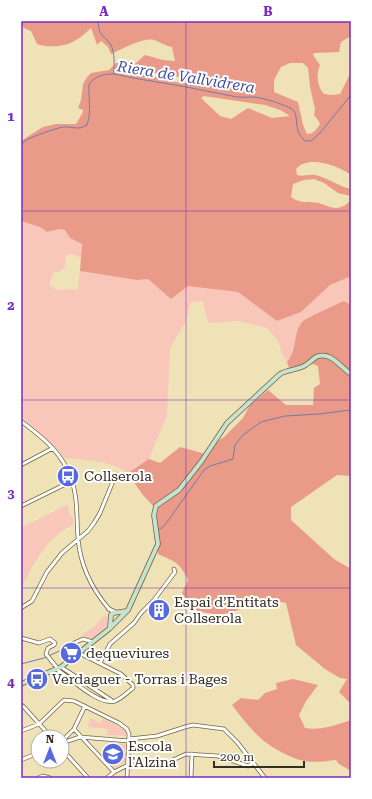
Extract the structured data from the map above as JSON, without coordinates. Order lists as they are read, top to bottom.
{
  "water": ["Riera de Vallvidrera"],
  "places": {
    "bus stop": ["Collserola", "Verdaguer - Torras i Bages"],
    "building": ["Espai d’Entitats Collserola"],
    "supermarket": ["dequeviures"],
    "school or university": ["Escola l'Alzina"]
  },
  "scale_bar": "200 m",
  "north": "top",
  "grid": {
    "columns": ["A", "B"],
    "rows": [
      "1",
      "2",
      "3",
      "4"
    ]
  }
}
